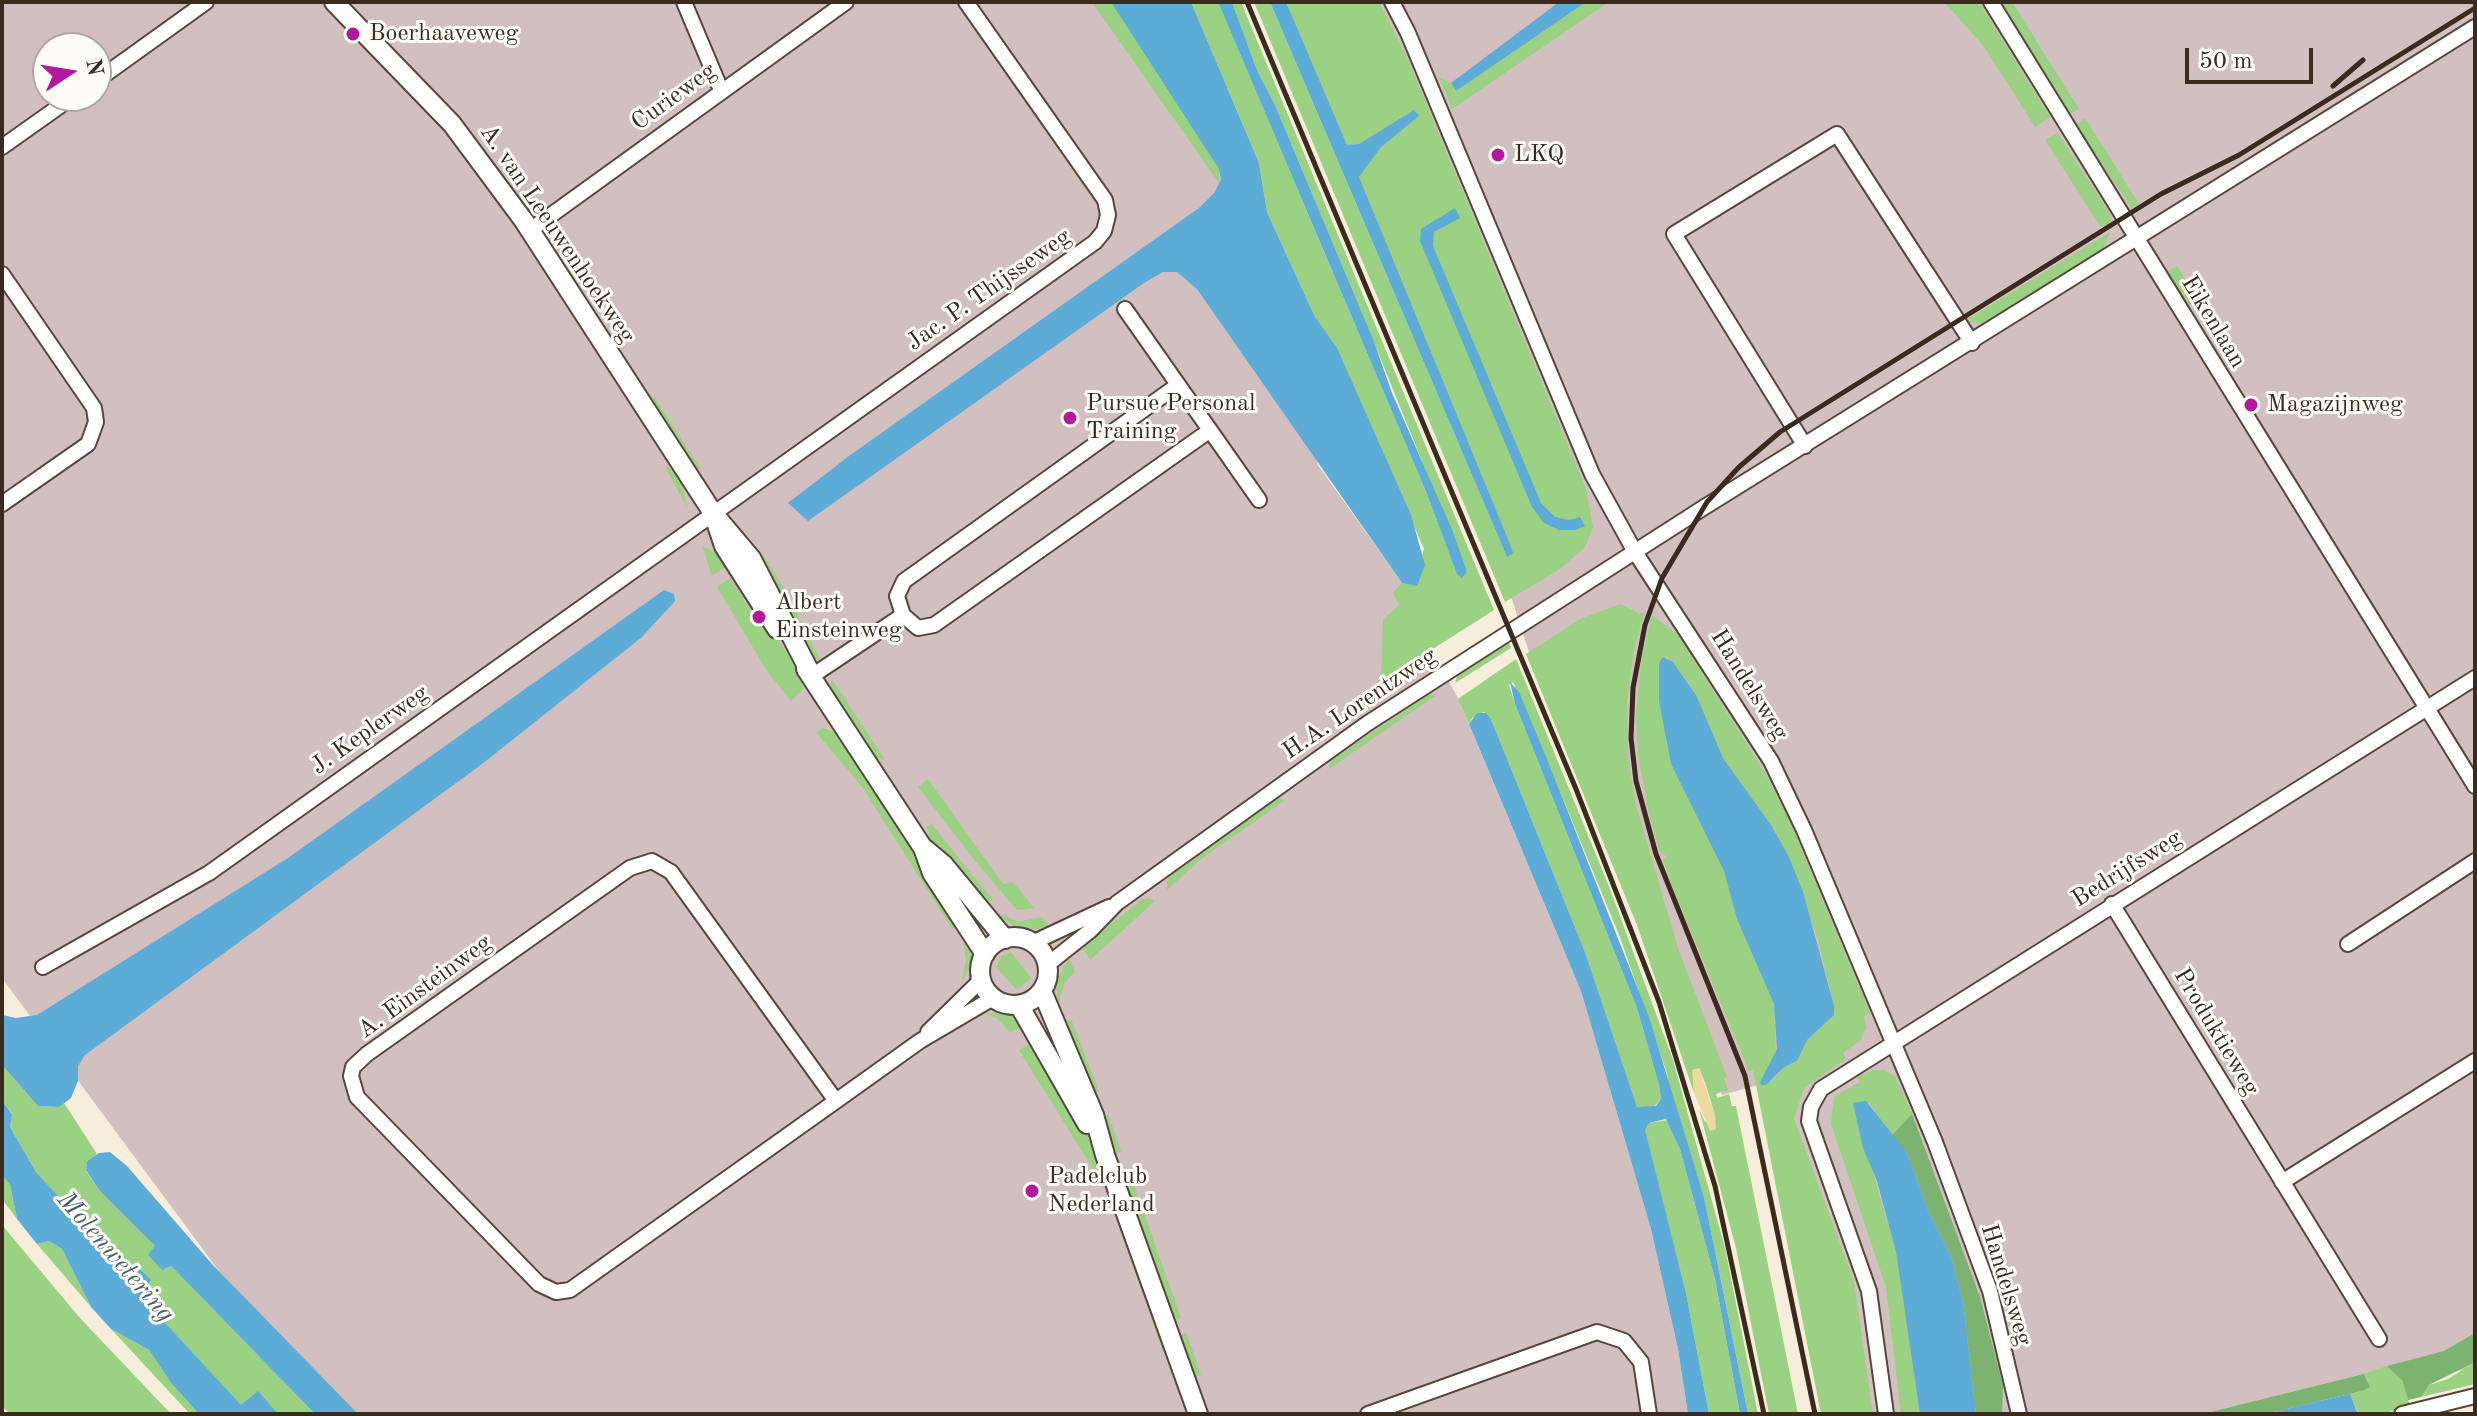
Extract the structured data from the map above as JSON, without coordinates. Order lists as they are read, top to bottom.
{
  "streets": {
    "street": [
      "Curieweg",
      "A. van Leeuwenhoekweg",
      "Jac. P. Thijsseweg",
      "Eikenlaan",
      "Handelsweg",
      "H.A. Lorentzweg",
      "J. Keplerweg",
      "Bedrijfsweg",
      "A. Einsteinweg",
      "Produktieweg"
    ]
  },
  "crossings": [
    ["Curieweg", "A. van Leeuwenhoekweg"],
    ["A. van Leeuwenhoekweg", "Jac. P. Thijsseweg"],
    ["A. van Leeuwenhoekweg", "H.A. Lorentzweg"],
    ["A. van Leeuwenhoekweg", "J. Keplerweg"],
    ["A. van Leeuwenhoekweg", "A. Einsteinweg"],
    ["Jac. P. Thijsseweg", "J. Keplerweg"],
    ["Eikenlaan", "Bedrijfsweg"],
    ["Handelsweg", "H.A. Lorentzweg"],
    ["Handelsweg", "Bedrijfsweg"],
    ["H.A. Lorentzweg", "A. Einsteinweg"],
    ["Bedrijfsweg", "Produktieweg"]
  ],
  "water": ["Molenwetering"],
  "places": [
    "Boerhaaveweg",
    "LKQ",
    "Magazijnweg",
    "Pursue Personal Training",
    "Albert Einsteinweg",
    "Padelclub Nederland"
  ],
  "scale_bar": "50 m",
  "north": "right"
}
